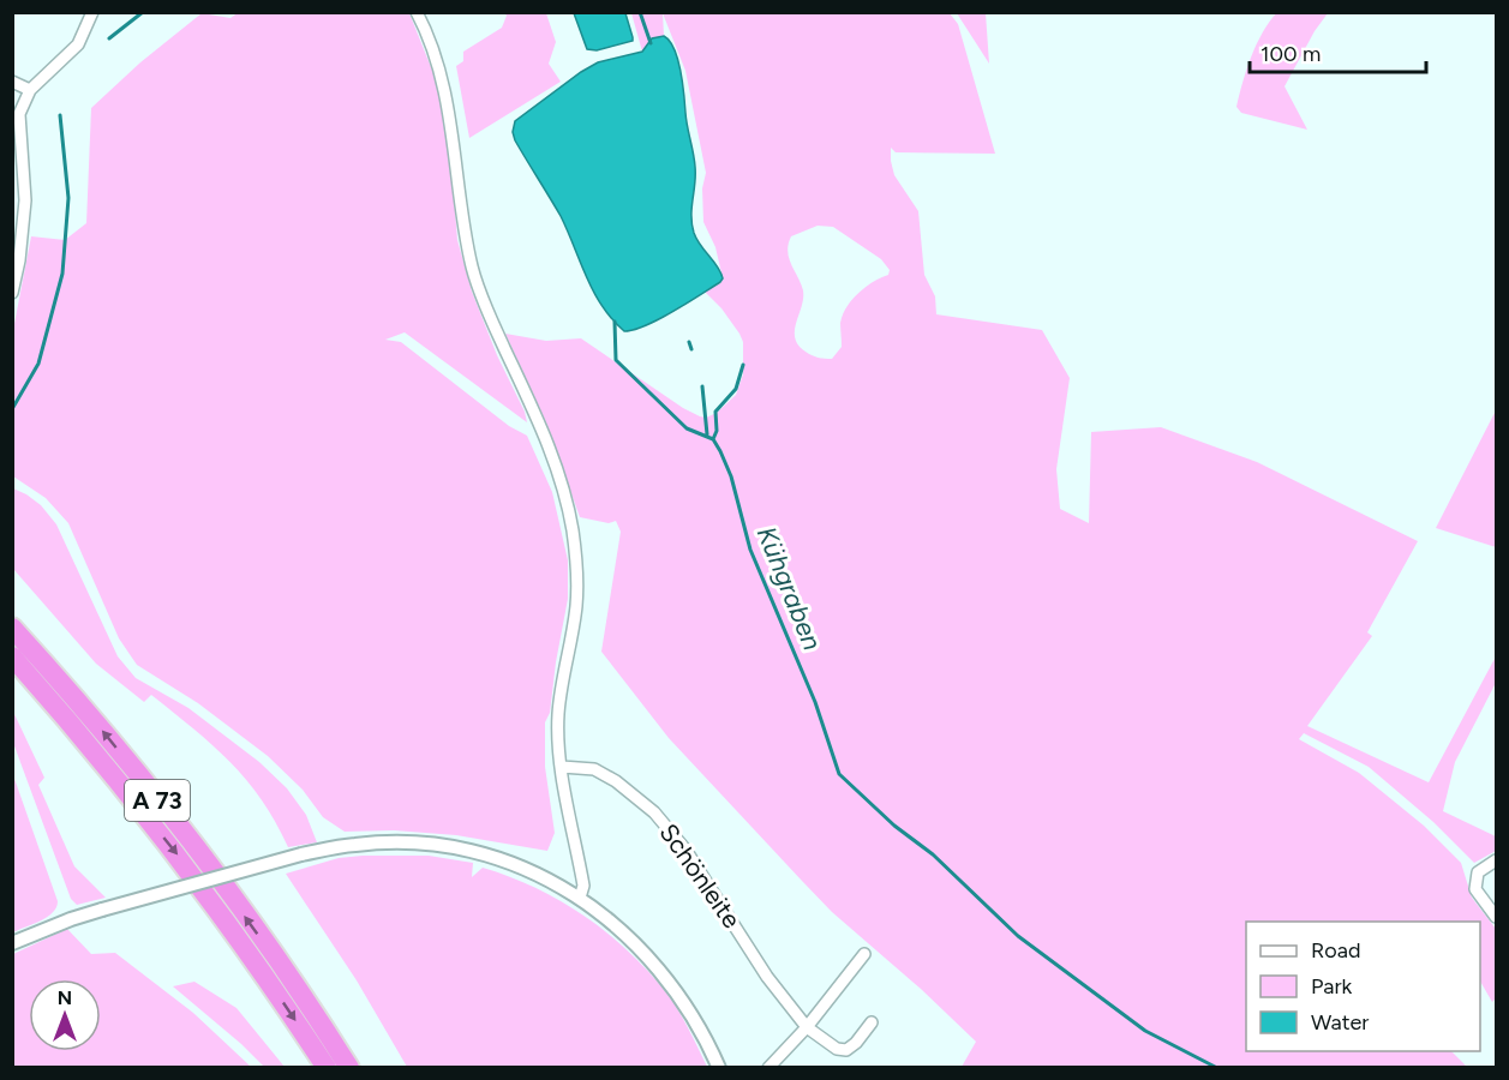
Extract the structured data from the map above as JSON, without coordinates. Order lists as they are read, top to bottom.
{
  "streets": {
    "highway": ["A 73"],
    "street": ["Schönleite"]
  },
  "water": ["Kühgraben"],
  "legend": ["Road", "Park", "Water"],
  "scale_bar": "100 m",
  "north": "top"
}
